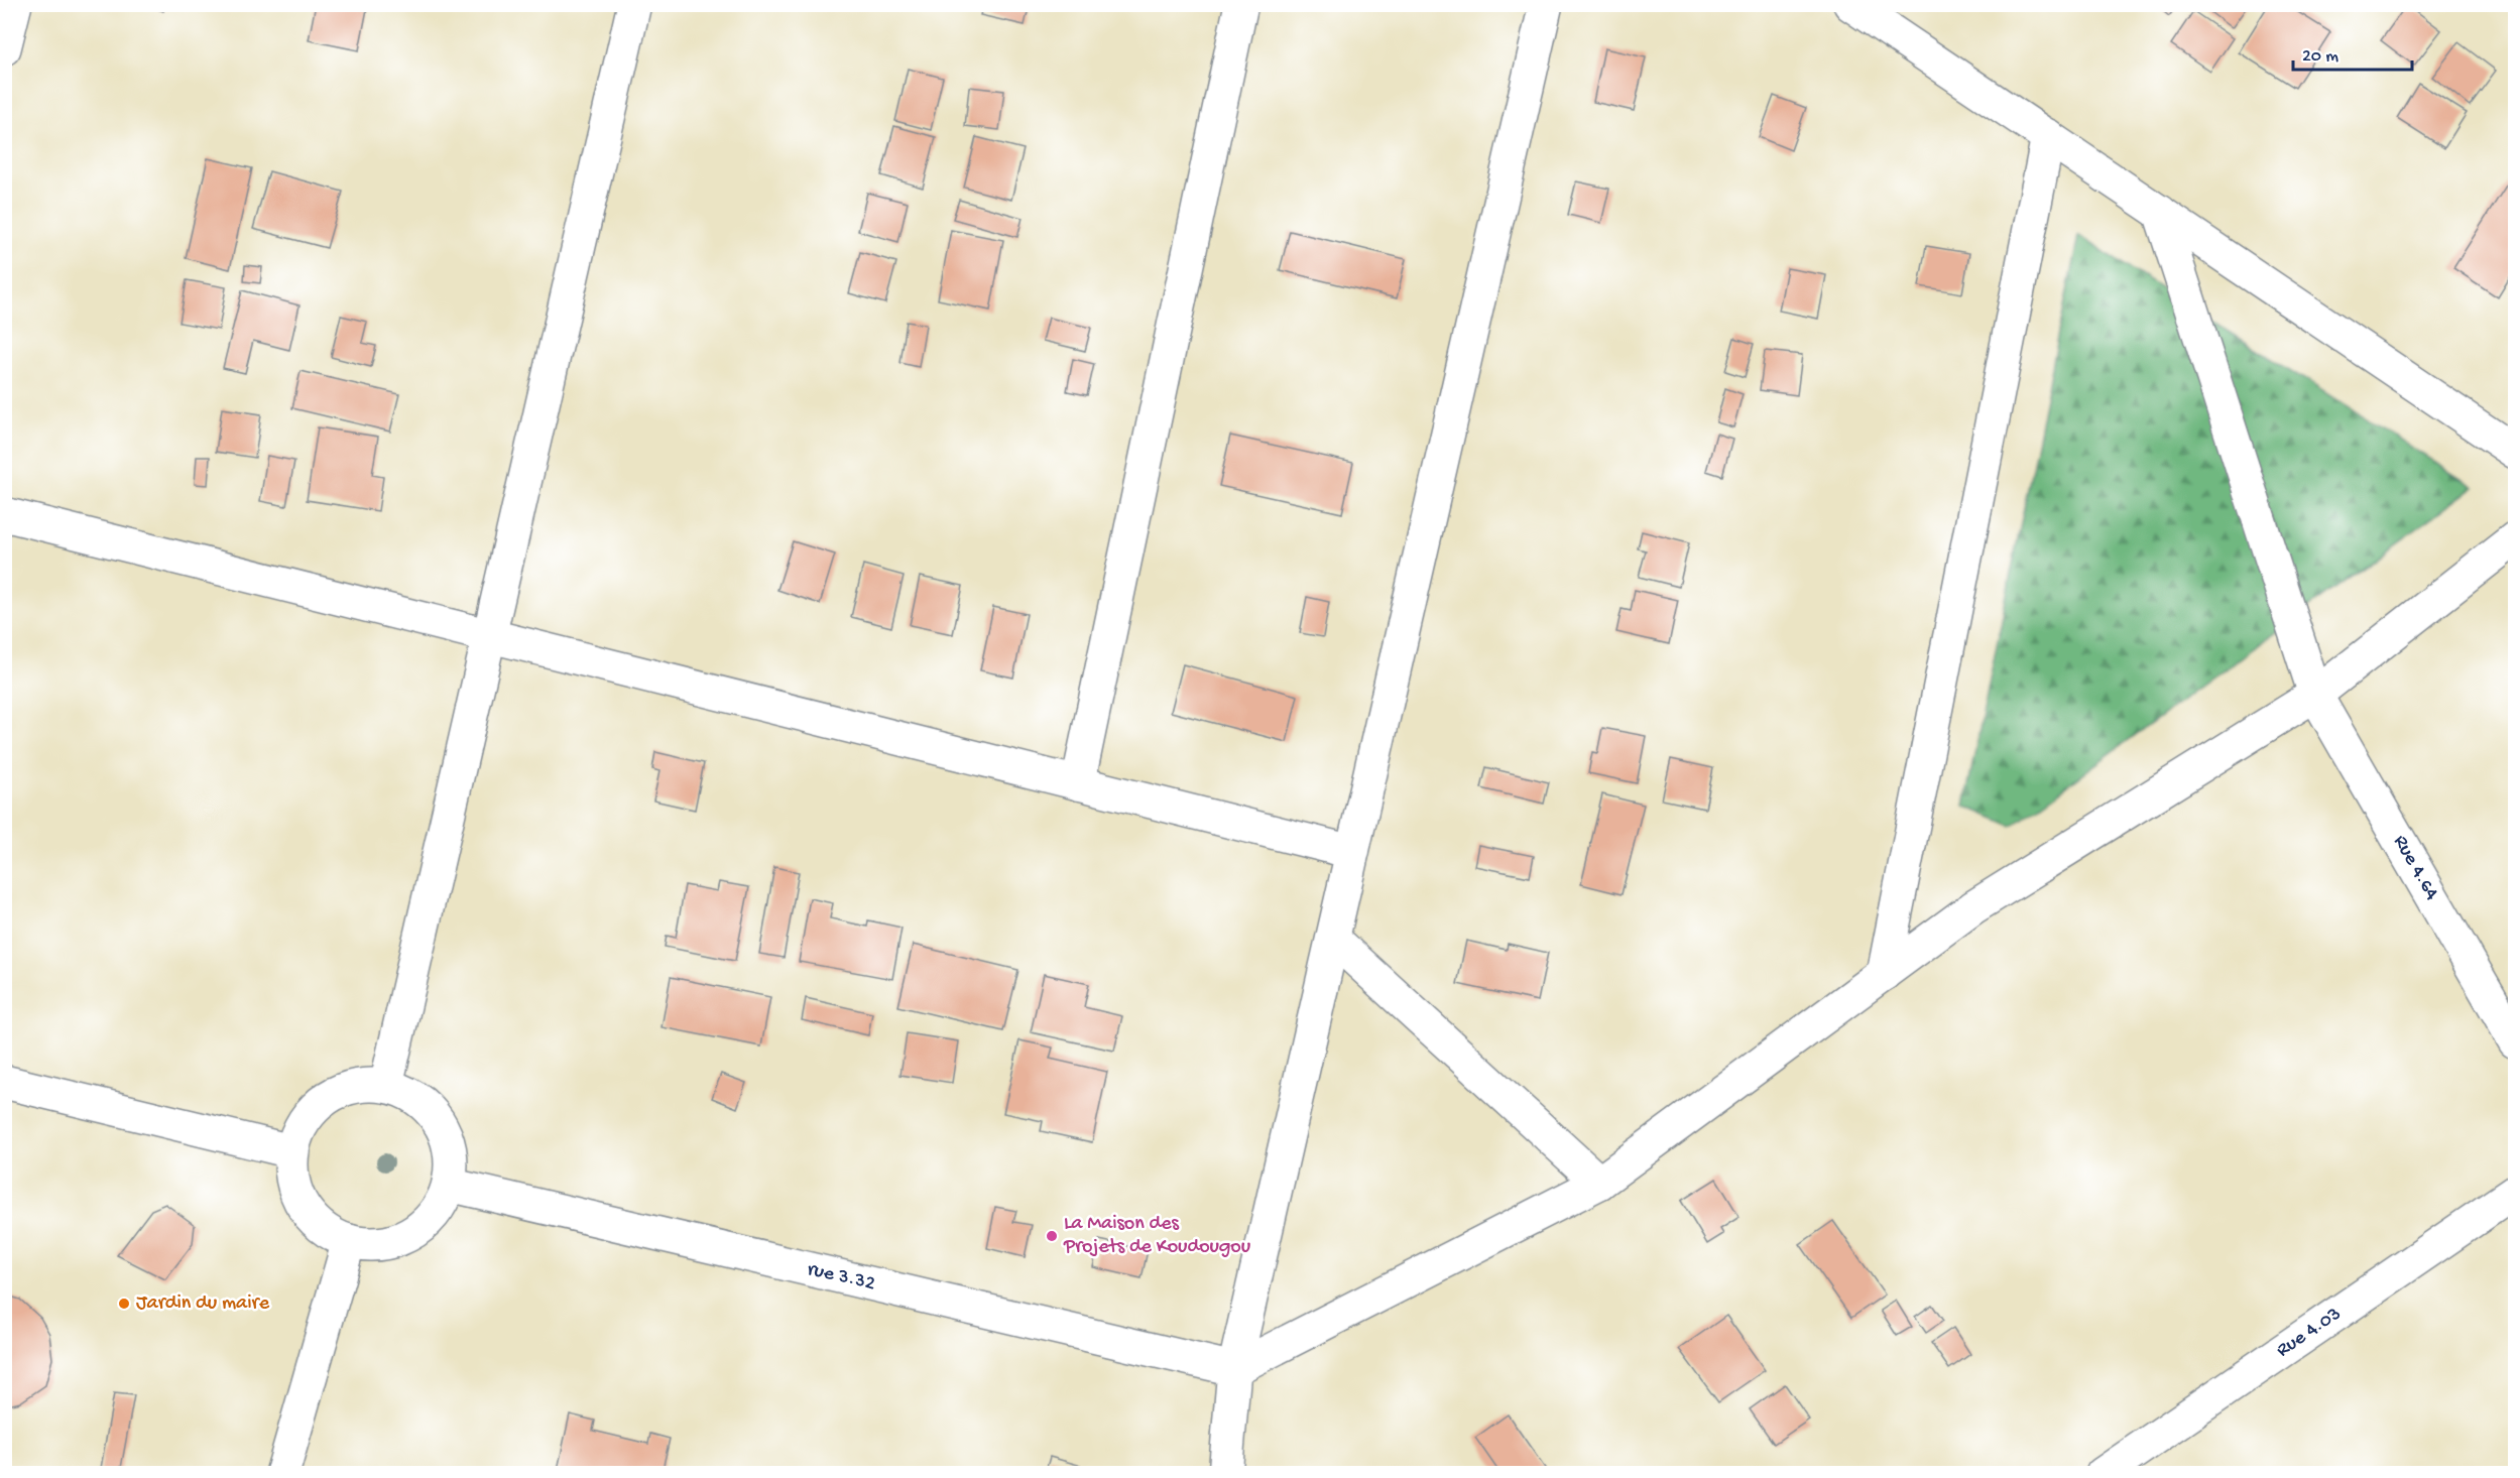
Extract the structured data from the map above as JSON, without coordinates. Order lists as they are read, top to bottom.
{
  "streets": {
    "street": ["Rue 4.64", "rue 3.32", "Rue 4.03"]
  },
  "places": ["La Maison des Projets de Koudougou", "Jardin du maire"],
  "scale_bar": "20 m"
}
